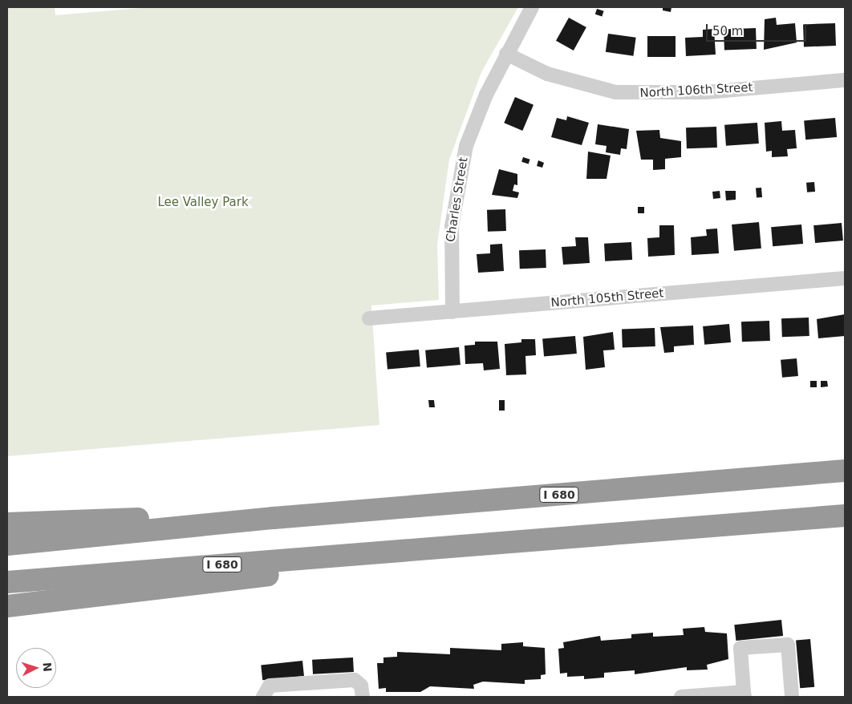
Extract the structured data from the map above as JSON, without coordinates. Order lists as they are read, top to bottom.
{
  "streets": {
    "highway": ["I 680"],
    "street": ["North 106th Street", "Charles Street", "North 105th Street"]
  },
  "crossings": [
    ["North 106th Street", "Charles Street"],
    ["Charles Street", "North 105th Street"]
  ],
  "parks": ["Lee Valley Park"],
  "scale_bar": "50 m",
  "north": "right"
}
